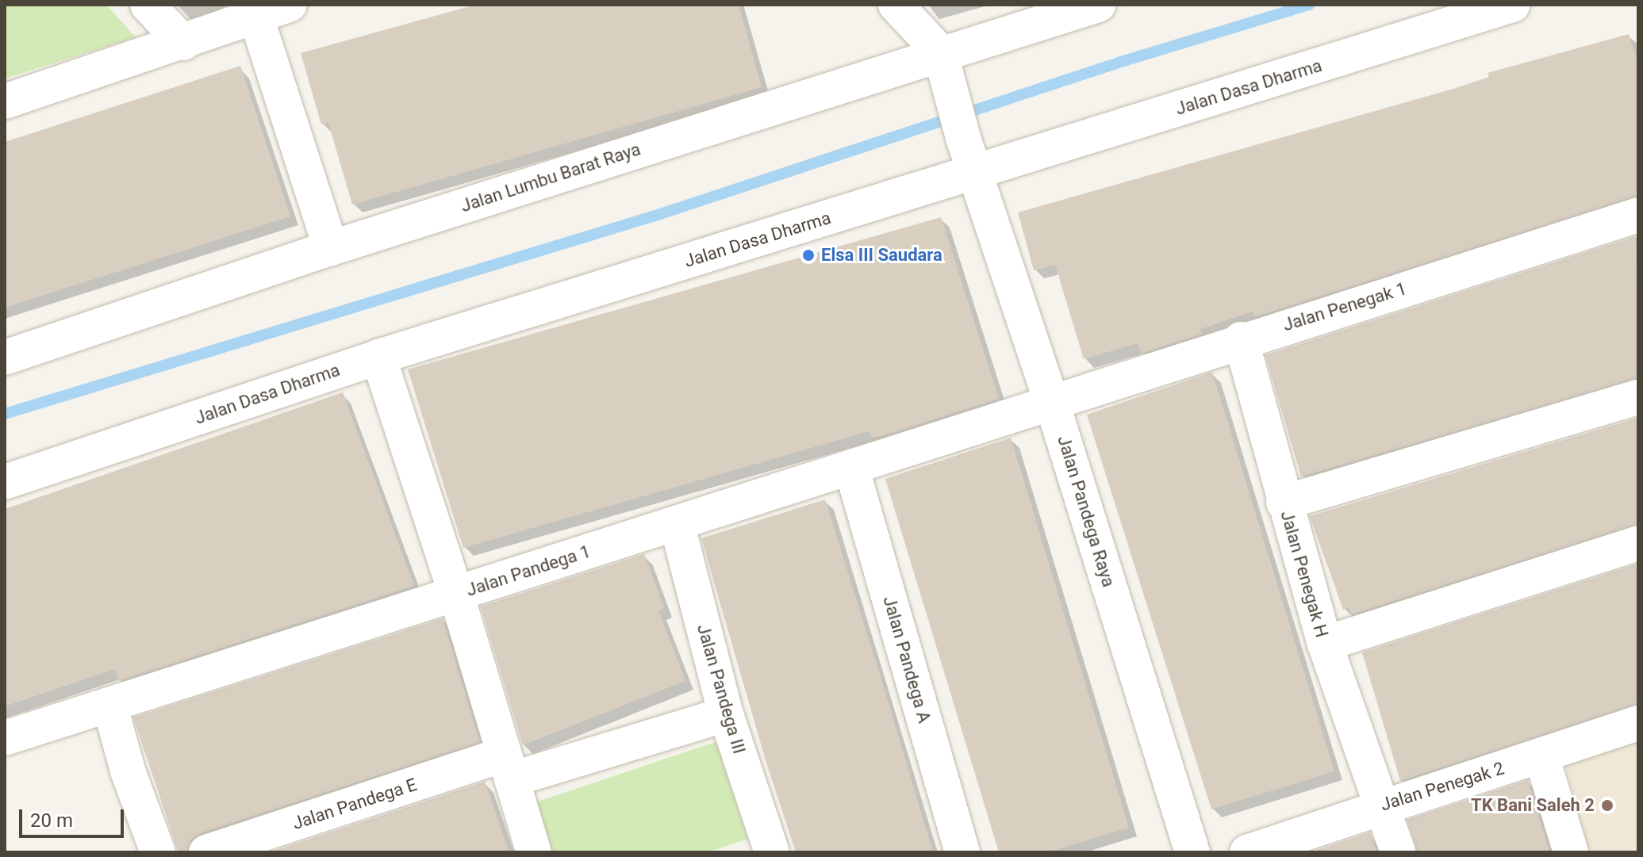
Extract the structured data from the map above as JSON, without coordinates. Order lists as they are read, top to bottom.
{
  "streets": {
    "street": [
      "Jalan Dasa Dharma",
      "Jalan Lumbu Barat Raya",
      "Jalan Penegak 1",
      "Jalan Pandega Raya",
      "Jalan Pandega 1",
      "Jalan Penegak H",
      "Jalan Pandega A",
      "Jalan Pandega III",
      "Jalan Penegak 2",
      "Jalan Pandega E"
    ]
  },
  "crossings": [
    ["Jalan Dasa Dharma", "Jalan Pandega Raya"],
    ["Jalan Lumbu Barat Raya", "Jalan Pandega Raya"],
    ["Jalan Penegak 1", "Jalan Pandega Raya"],
    ["Jalan Penegak 1", "Jalan Pandega 1"],
    ["Jalan Penegak 1", "Jalan Penegak H"],
    ["Jalan Pandega Raya", "Jalan Pandega 1"],
    ["Jalan Pandega 1", "Jalan Pandega A"],
    ["Jalan Pandega 1", "Jalan Pandega III"],
    ["Jalan Penegak H", "Jalan Penegak 2"],
    ["Jalan Pandega III", "Jalan Pandega E"]
  ],
  "places": ["Elsa III Saudara", "TK Bani Saleh 2"],
  "scale_bar": "20 m"
}
